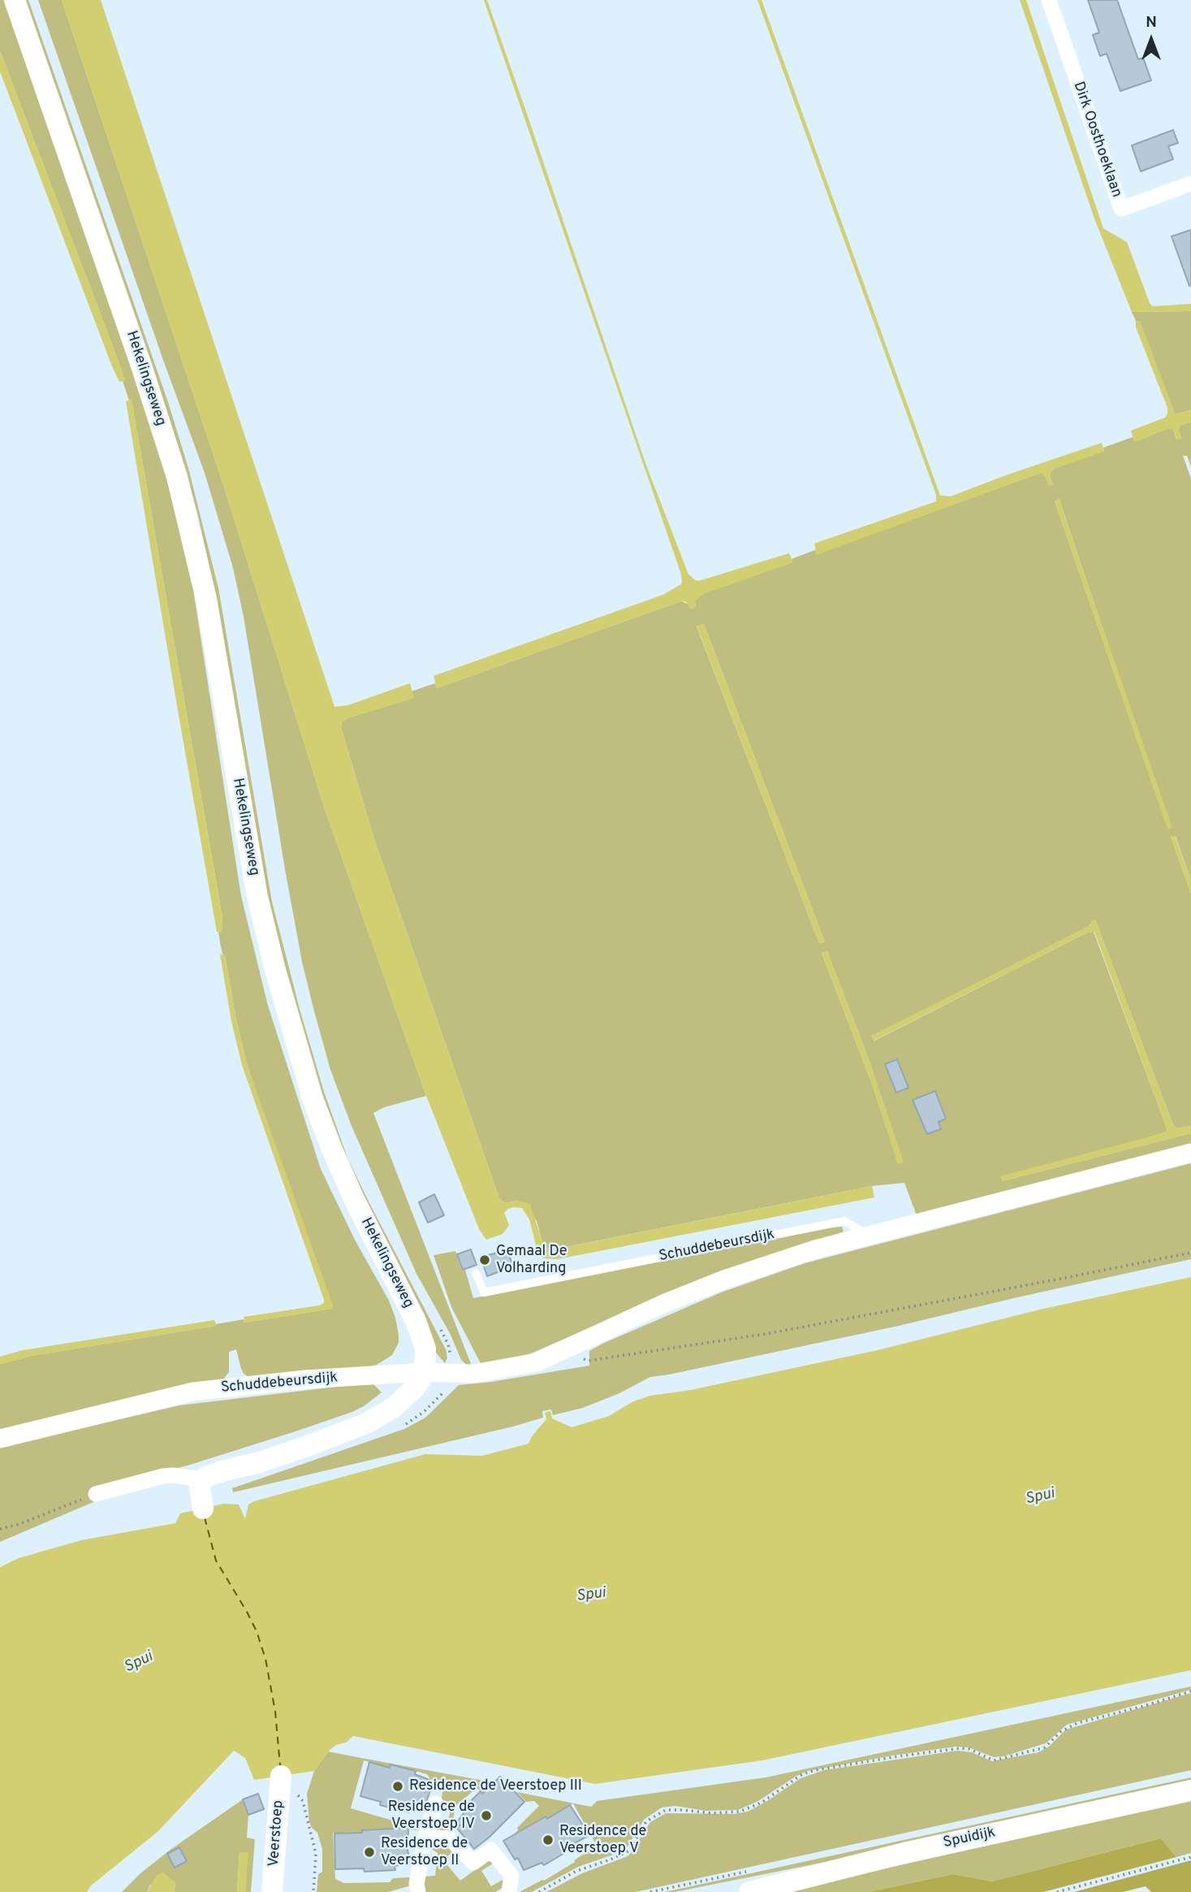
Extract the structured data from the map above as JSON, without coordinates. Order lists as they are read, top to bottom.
{
  "streets": {
    "main road": ["Hekelingseweg", "Veerstoep", "Spuidijk"],
    "street": ["Dirk Oosthoeklaan", "Schuddebeursdijk"]
  },
  "crossings": [
    ["Hekelingseweg", "Schuddebeursdijk"]
  ],
  "water": ["Spui"],
  "places": [
    "Gemaal De Volharding",
    "Residence de Veerstoep III",
    "Residence de Veerstoep IV",
    "Residence de Veerstoep V",
    "Residence de Veerstoep II"
  ],
  "north": "top"
}
